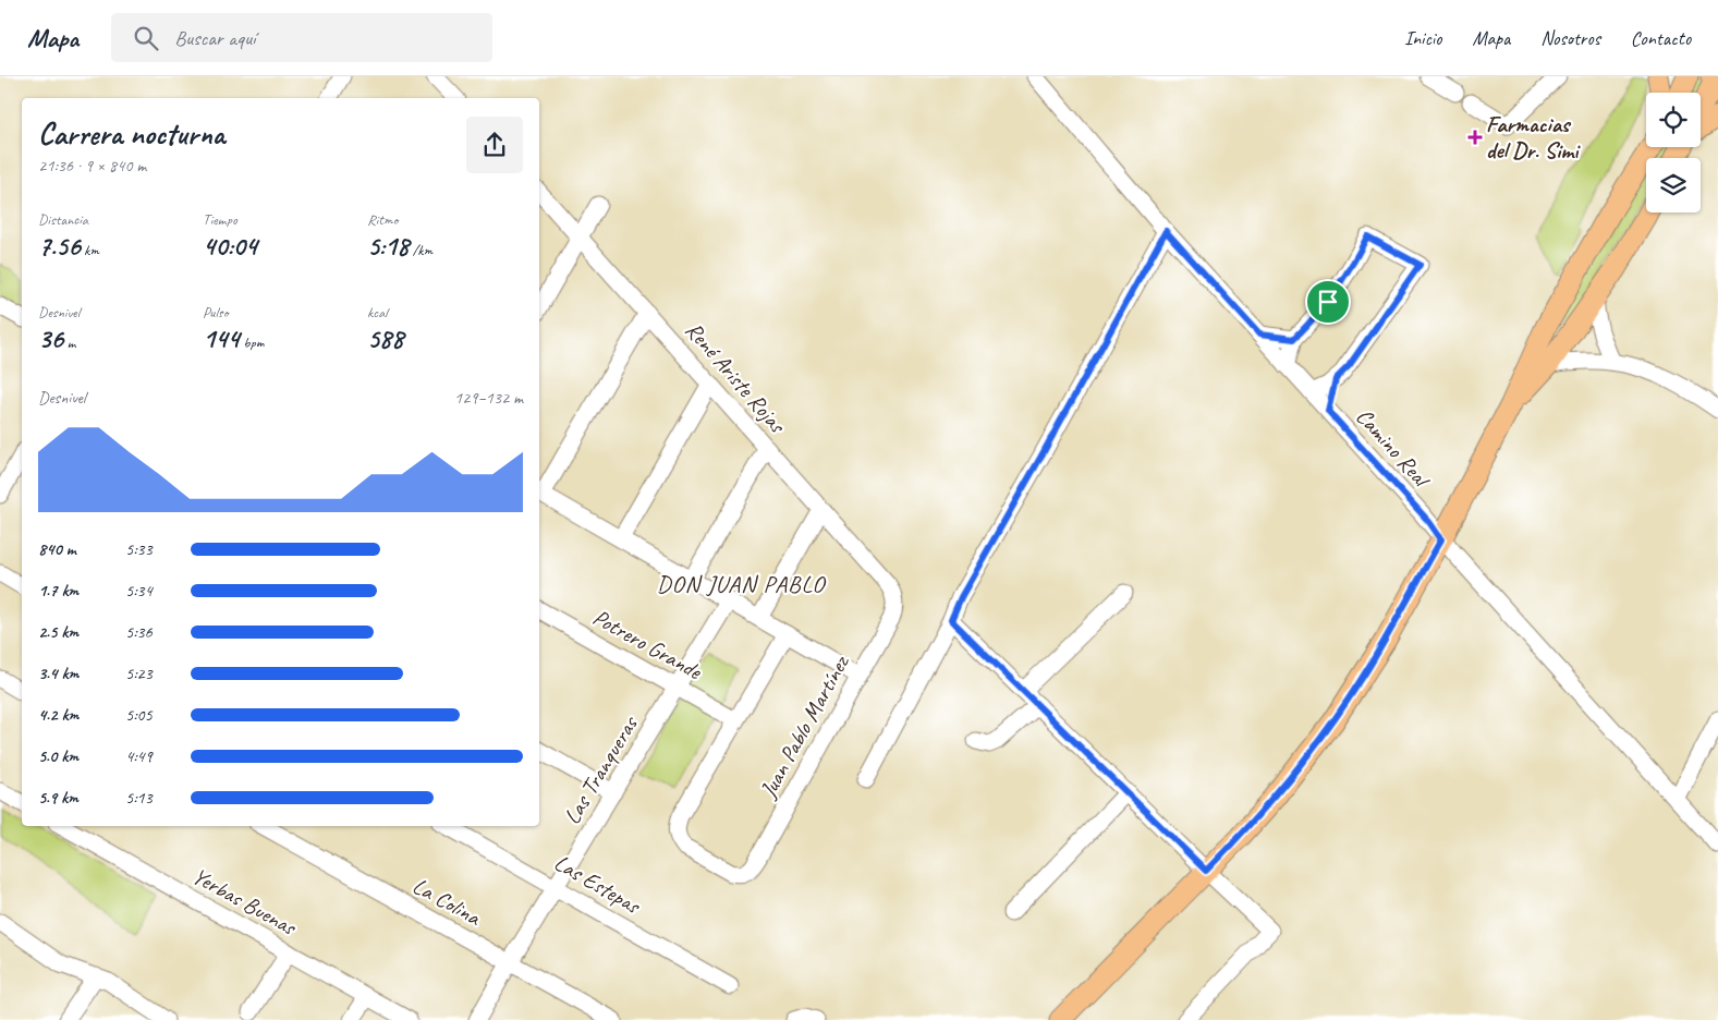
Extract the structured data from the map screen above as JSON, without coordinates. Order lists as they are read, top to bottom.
{
  "streets": {
    "street": [
      "René Ariste Rojas",
      "Camino Real",
      "Potrero Grande",
      "Juan Pablo Martínez",
      "Las Tranqueras",
      "Las Estepas",
      "Yerbas Buenas",
      "La Colina"
    ]
  },
  "crossings": [
    ["René Ariste Rojas", "Juan Pablo Martínez"],
    ["Potrero Grande", "Juan Pablo Martínez"],
    ["Potrero Grande", "Las Tranqueras"],
    ["Las Tranqueras", "Las Estepas"],
    ["Las Tranqueras", "La Colina"]
  ],
  "districts": ["DON JUAN PABLO"],
  "places": {
    "health": ["Farmacias del Dr. Simi"]
  },
  "page": {
    "header": "Mapa",
    "search": "Buscar aquí",
    "nav": [
      "Inicio",
      "Mapa",
      "Nosotros",
      "Contacto"
    ],
    "heading": ["Carrera nocturna", "21:36 · 9 × 840 m"],
    "stats": [
      ["Distancia", "7.56 km"],
      ["Tiempo", "40:04"],
      ["Ritmo", "5:18 /km"],
      ["Desnivel", "36 m"],
      ["Pulso", "144 bpm"],
      ["kcal", "588"]
    ],
    "chart": ["Desnivel", "129–132 m"],
    "list": [
      {
        "name": "840 m",
        "note": "5:33"
      },
      {
        "name": "1.7 km",
        "note": "5:34"
      },
      {
        "name": "2.5 km",
        "note": "5:36"
      },
      {
        "name": "3.4 km",
        "note": "5:23"
      },
      {
        "name": "4.2 km",
        "note": "5:05"
      },
      {
        "name": "5.0 km",
        "note": "4:49"
      },
      {
        "name": "5.9 km",
        "note": "5:13"
      }
    ]
  }
}
